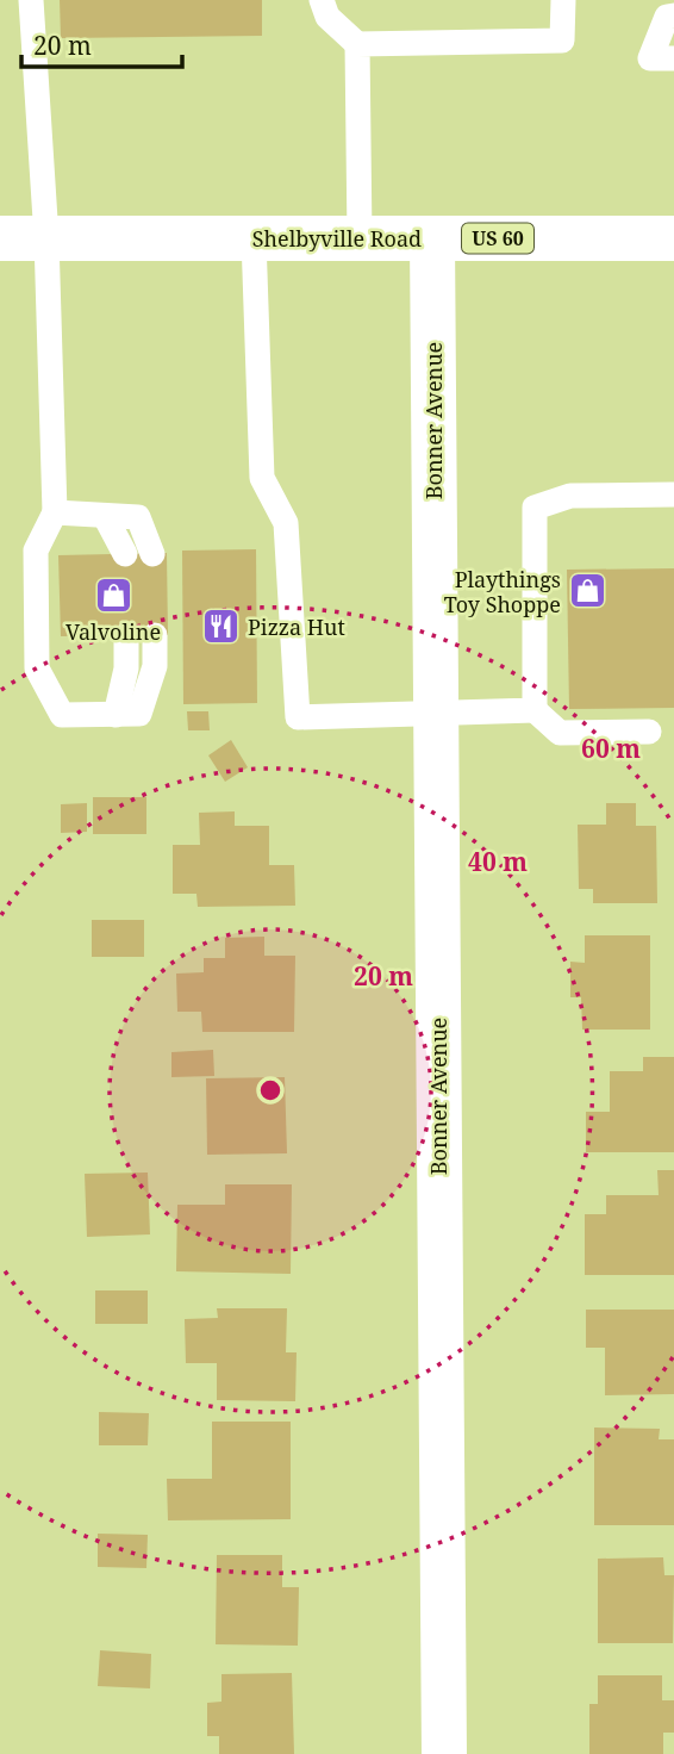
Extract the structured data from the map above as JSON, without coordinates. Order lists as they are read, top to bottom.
{
  "streets": {
    "street": ["Shelbyville Road", "US 60", "Bonner Avenue"]
  },
  "crossings": [
    ["Shelbyville Road", "Bonner Avenue"]
  ],
  "places": {
    "shop": ["Playthings Toy Shoppe", "Valvoline"],
    "restaurant": ["Pizza Hut"]
  },
  "scale_bar": "20 m",
  "rings": ["60 m", "40 m", "20 m"]
}
